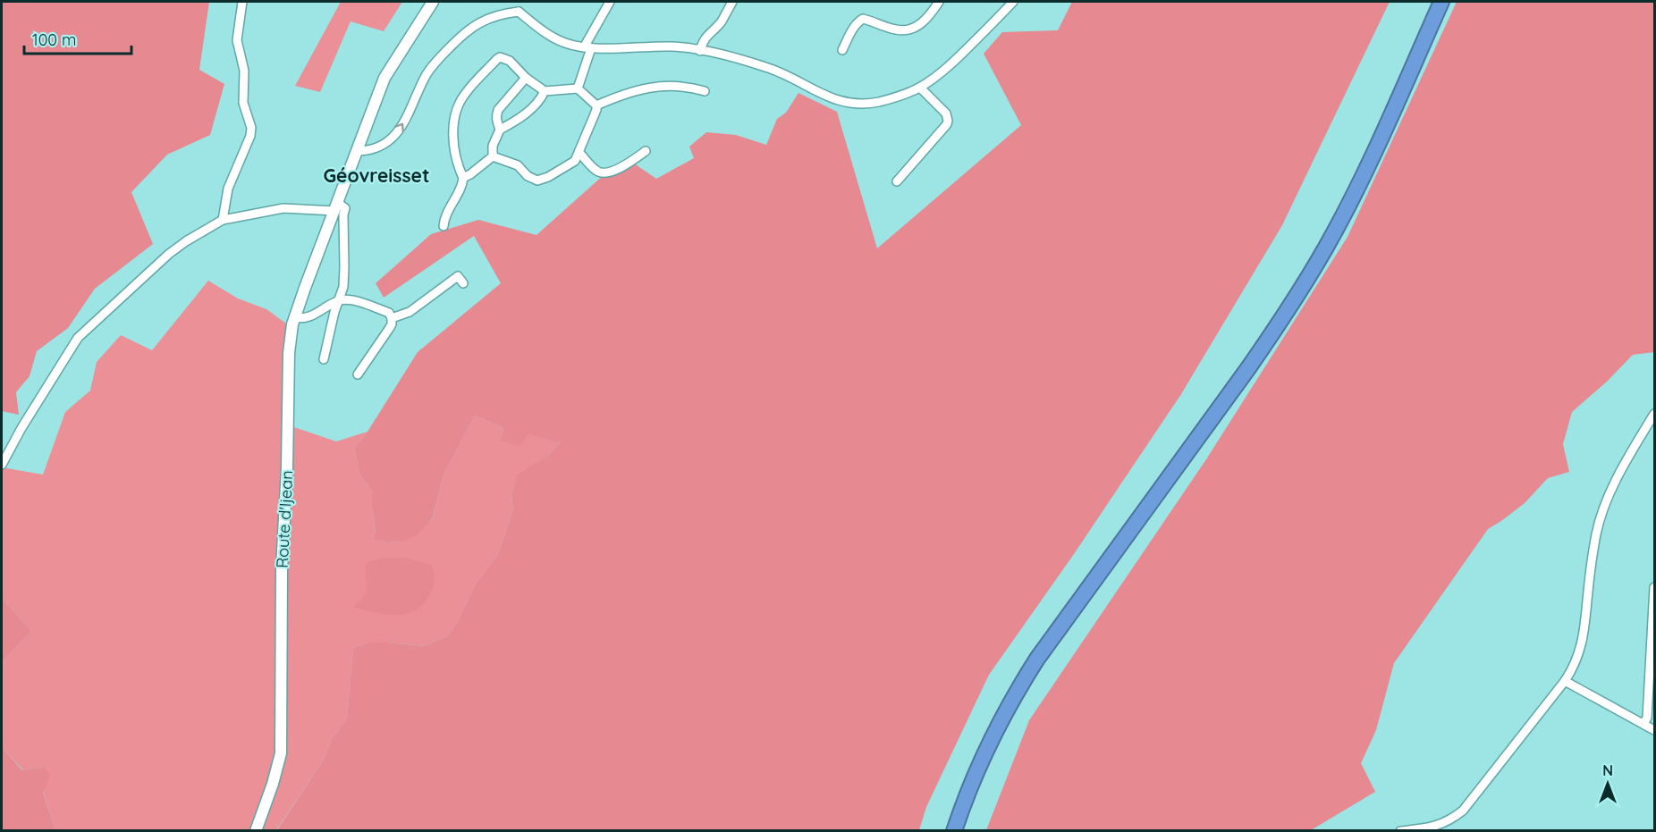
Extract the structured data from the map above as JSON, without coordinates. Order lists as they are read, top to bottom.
{
  "streets": {
    "street": ["Route d'Ijean"]
  },
  "districts": ["Géovreisset"],
  "scale_bar": "100 m",
  "north": "top"
}
